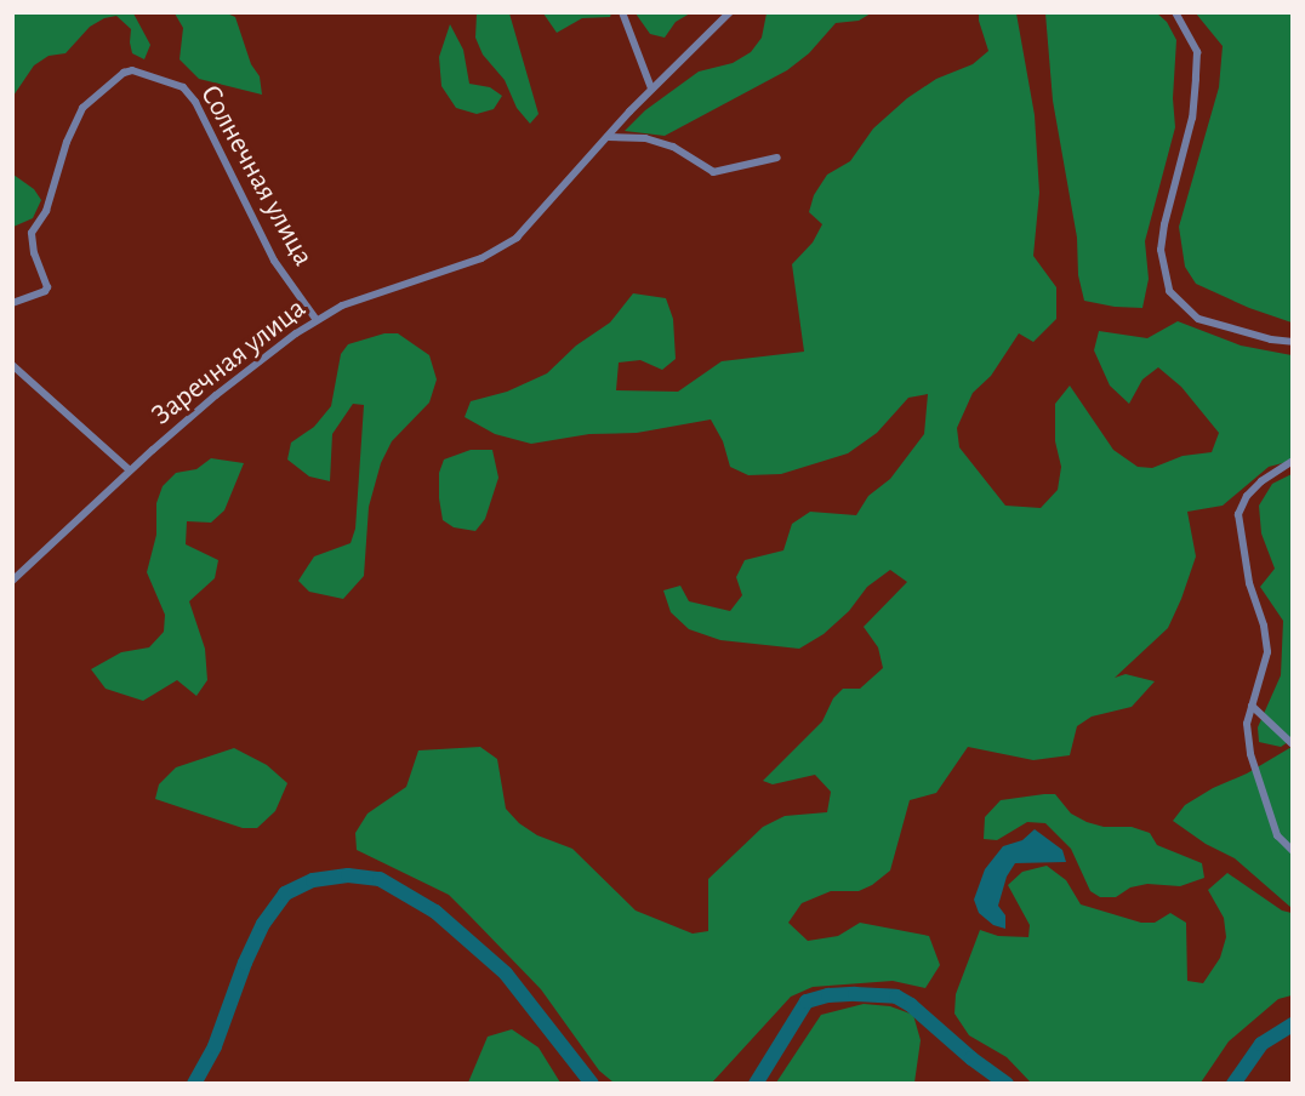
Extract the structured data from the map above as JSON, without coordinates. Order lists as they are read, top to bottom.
{
  "streets": {
    "street": ["Солнечная улица", "Заречная улица"]
  },
  "crossings": [
    ["Солнечная улица", "Заречная улица"]
  ]
}
